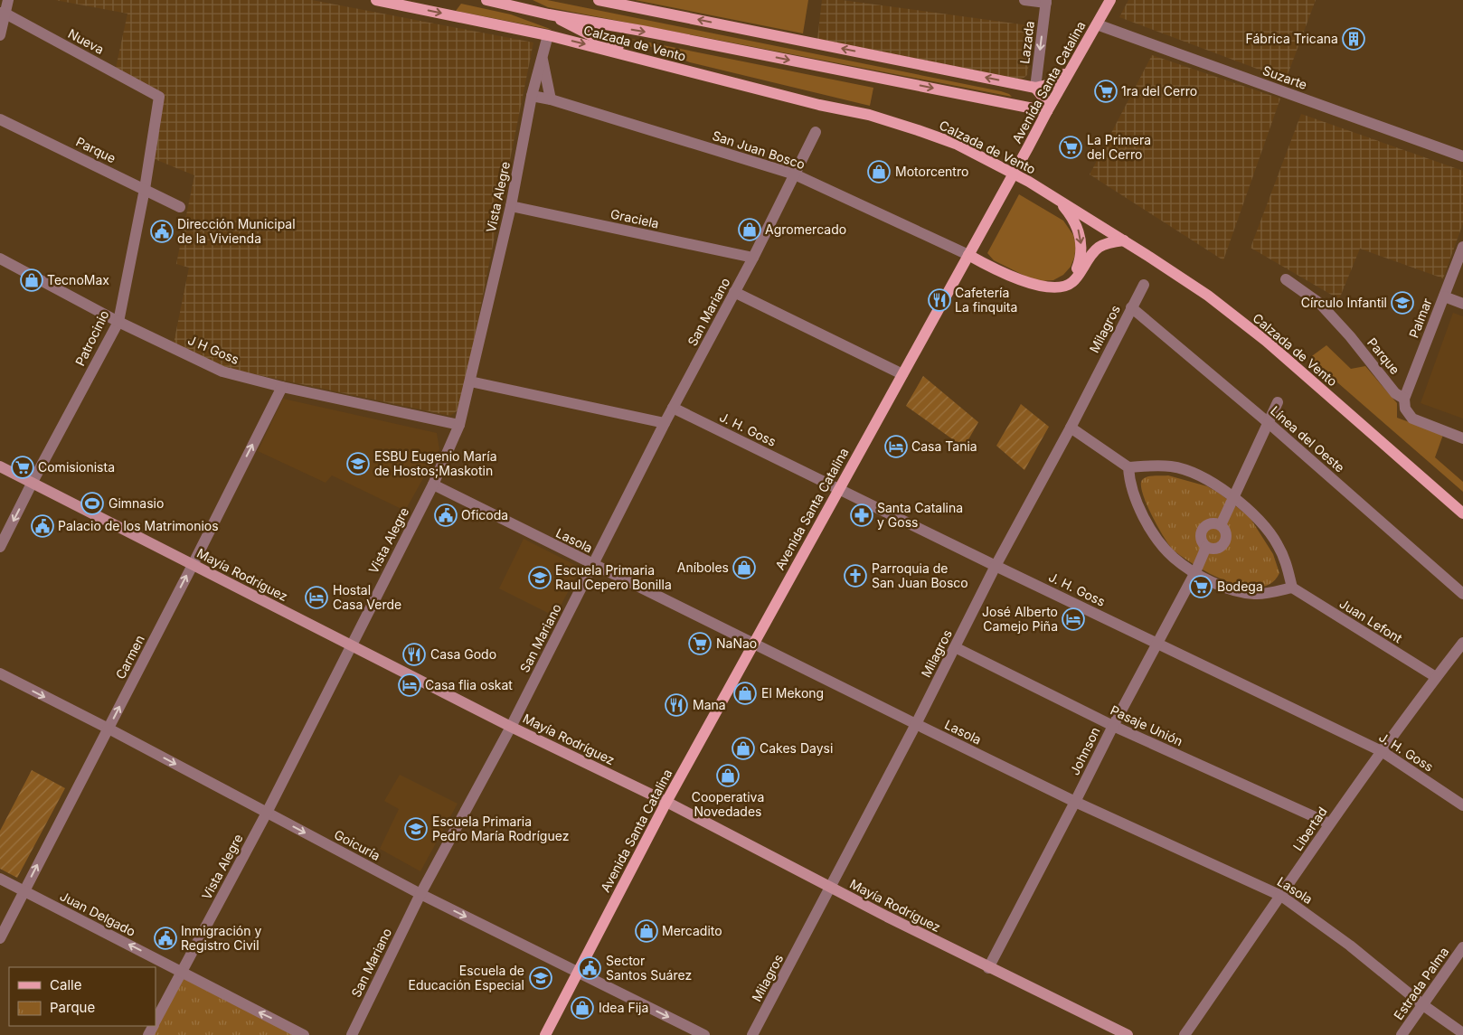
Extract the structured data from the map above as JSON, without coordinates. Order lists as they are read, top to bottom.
{
  "streets": {
    "main road": ["Calzada de Vento", "Avenida Santa Catalina", "Mayía Rodríguez"],
    "street": [
      "Nueva",
      "Lazada",
      "Suzarte",
      "Parque",
      "San Juan Bosco",
      "Vista Alegre",
      "Graciela",
      "San Mariano",
      "Palmar",
      "Milagros",
      "Patrocinio",
      "J H Goss",
      "J. H. Goss",
      "Línea del Oeste",
      "Lasola",
      "Juan Lefont",
      "Carmen",
      "Pasaje Unión",
      "Johnson",
      "Libertad",
      "Goicuría",
      "Juan Delgado",
      "Estrada Palma"
    ]
  },
  "crossings": [
    ["Nueva", "Patrocinio"],
    ["Calzada de Vento", "Avenida Santa Catalina"],
    ["Calzada de Vento", "Vista Alegre"],
    ["Suzarte", "Avenida Santa Catalina"],
    ["Avenida Santa Catalina", "San Juan Bosco"],
    ["Avenida Santa Catalina", "J. H. Goss"],
    ["Avenida Santa Catalina", "Lasola"],
    ["Avenida Santa Catalina", "Mayía Rodríguez"],
    ["Avenida Santa Catalina", "Goicuría"],
    ["Parque", "Palmar"],
    ["Parque", "Patrocinio"],
    ["San Juan Bosco", "Vista Alegre"],
    ["San Juan Bosco", "San Mariano"],
    ["Vista Alegre", "Graciela"],
    ["Vista Alegre", "J H Goss"],
    ["Vista Alegre", "Lasola"],
    ["Vista Alegre", "Mayía Rodríguez"],
    ["Vista Alegre", "Goicuría"],
    ["Vista Alegre", "Juan Delgado"],
    ["Graciela", "San Mariano"],
    ["San Mariano", "J. H. Goss"],
    ["San Mariano", "Lasola"],
    ["San Mariano", "Mayía Rodríguez"],
    ["San Mariano", "Goicuría"],
    ["Milagros", "J. H. Goss"],
    ["Milagros", "Línea del Oeste"],
    ["Milagros", "Lasola"],
    ["Milagros", "Mayía Rodríguez"],
    ["Milagros", "Pasaje Unión"],
    ["Patrocinio", "J H Goss"],
    ["Patrocinio", "Mayía Rodríguez"],
    ["J H Goss", "Carmen"],
    ["J. H. Goss", "Johnson"],
    ["J. H. Goss", "Libertad"],
    ["Lasola", "Johnson"],
    ["Lasola", "Libertad"],
    ["Lasola", "Estrada Palma"],
    ["Mayía Rodríguez", "Carmen"],
    ["Mayía Rodríguez", "Johnson"],
    ["Juan Lefont", "Libertad"],
    ["Carmen", "Goicuría"],
    ["Carmen", "Juan Delgado"],
    ["Pasaje Unión", "Johnson"],
    ["Pasaje Unión", "Libertad"]
  ],
  "one_way": [
    "Lazada",
    "Carmen",
    "Goicuría",
    "Juan Delgado"
  ],
  "places": {
    "building": ["Fábrica Tricana"],
    "supermarket": [
      "1ra del Cerro",
      "La Primera del Cerro",
      "Comisionista",
      "Bodega",
      "NaNao"
    ],
    "shop": [
      "Motorcentro",
      "Agromercado",
      "TecnoMax",
      "Aníboles",
      "El Mekong",
      "Cakes Daysi",
      "Cooperativa Novedades",
      "Mercadito",
      "Idea Fija"
    ],
    "public building": [
      "Dirección Municipal de la Vivienda",
      "Oficoda",
      "Palacio de los Matrimonios",
      "Inmigración y Registro Civil",
      "Sector Santos Suárez"
    ],
    "restaurant": ["Cafetería La finquita", "Casa Godo", "Mana"],
    "school or university": [
      "Círculo Infantil",
      "ESBU Eugenio María de Hostos;Maskotin",
      "Escuela Primaria Raul Cepero Bonilla",
      "Escuela Primaria Pedro María Rodríguez",
      "Escuela de Educación Especial"
    ],
    "hotel": [
      "Casa Tania",
      "Hostal Casa Verde",
      "José Alberto Camejo Piña",
      "Casa flia oskat"
    ],
    "sports": ["Gimnasio"],
    "pharmacy": ["Santa Catalina y Goss"],
    "church": ["Parroquia de San Juan Bosco"]
  },
  "legend": ["Calle", "Parque"]
}
